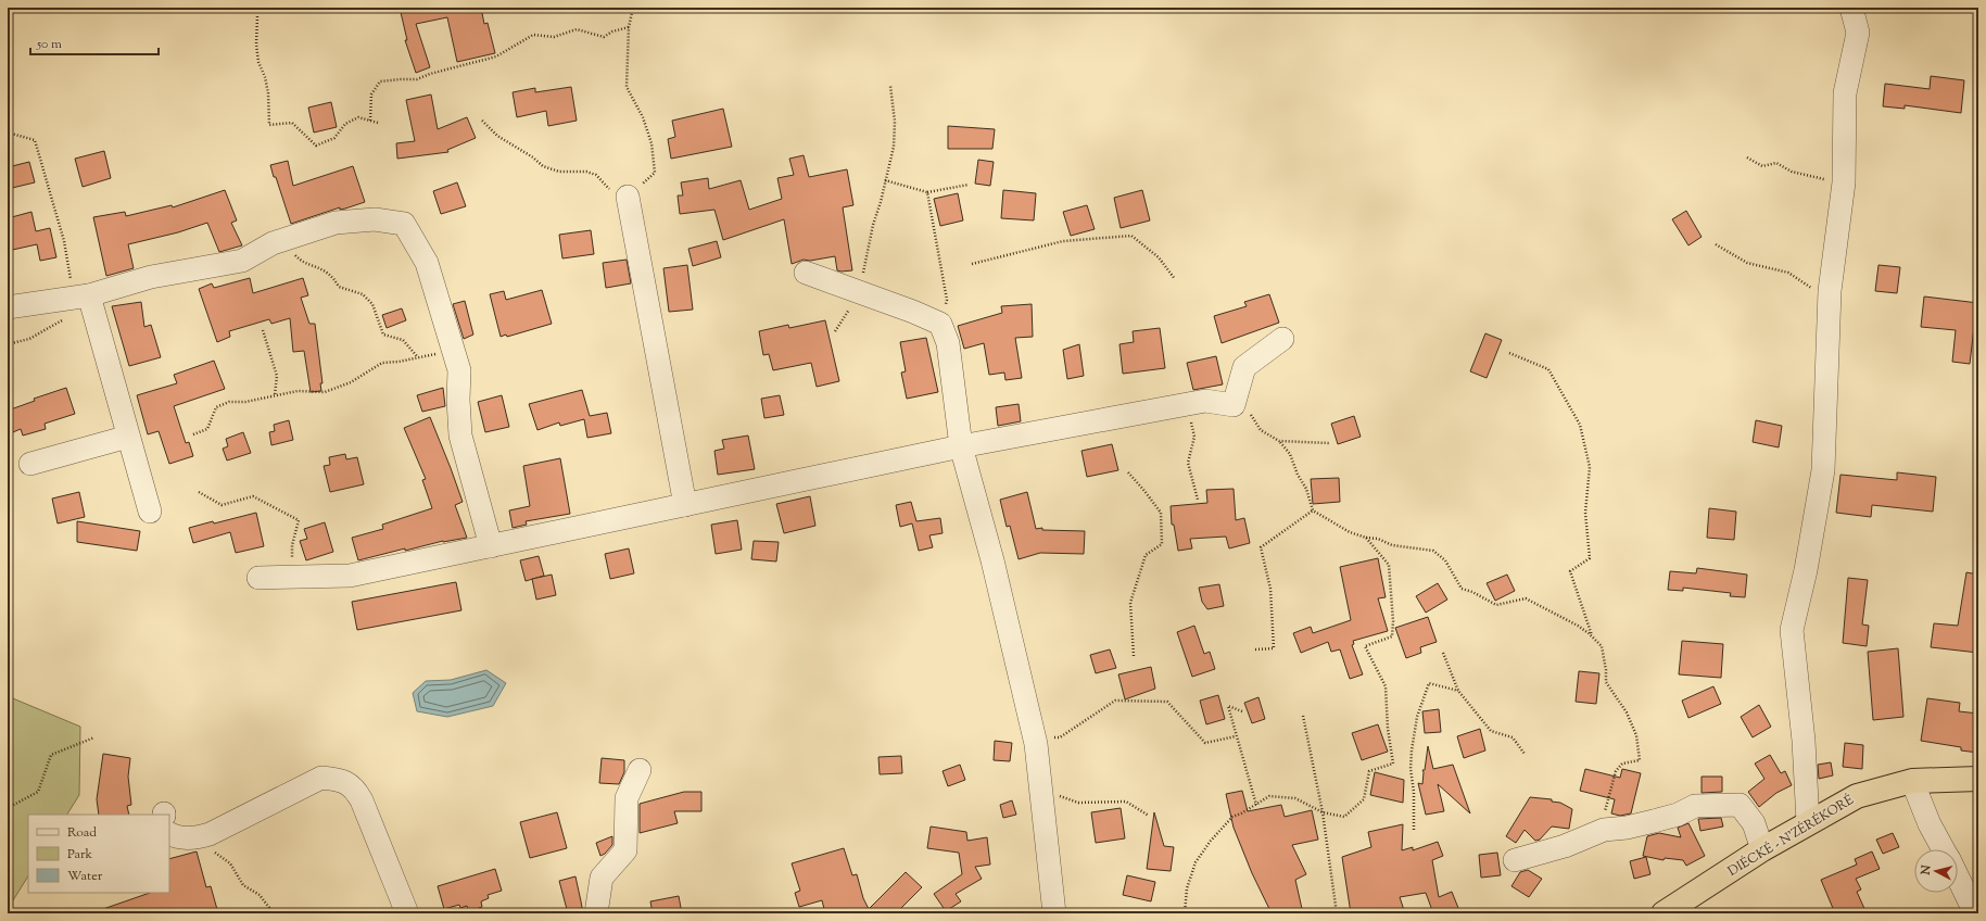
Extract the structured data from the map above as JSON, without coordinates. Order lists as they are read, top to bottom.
{
  "streets": {
    "highway": ["DIÉCKÉ - N'ZÉRÉKORÉ"]
  },
  "legend": ["Road", "Park", "Water"],
  "scale_bar": "50 m",
  "north": "left"
}
